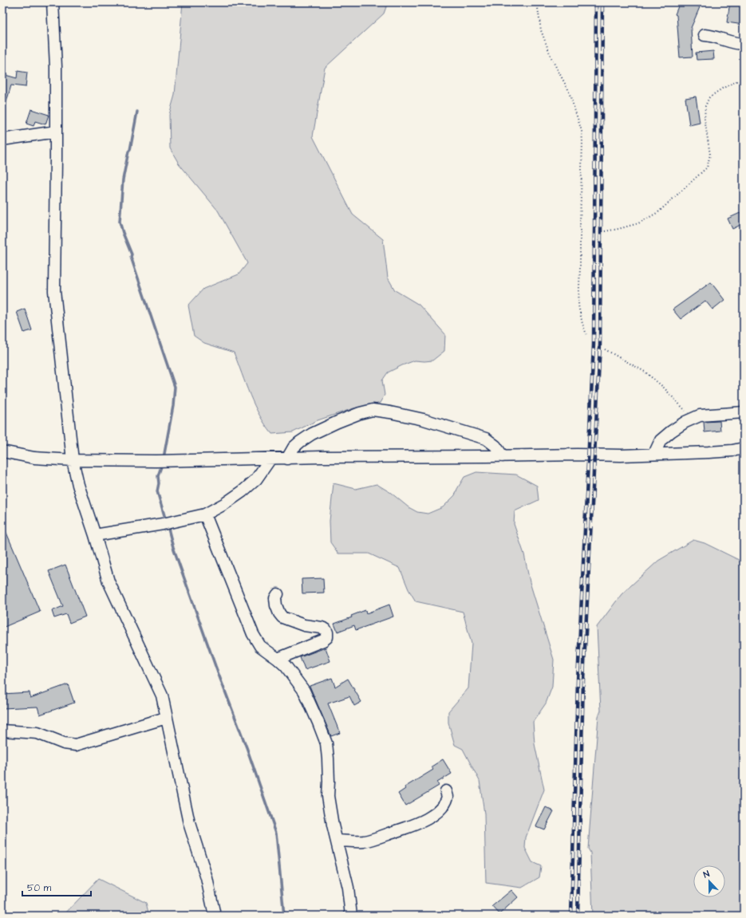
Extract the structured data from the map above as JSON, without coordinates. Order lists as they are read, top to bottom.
{
  "scale_bar": "50 m",
  "north": "top"
}
